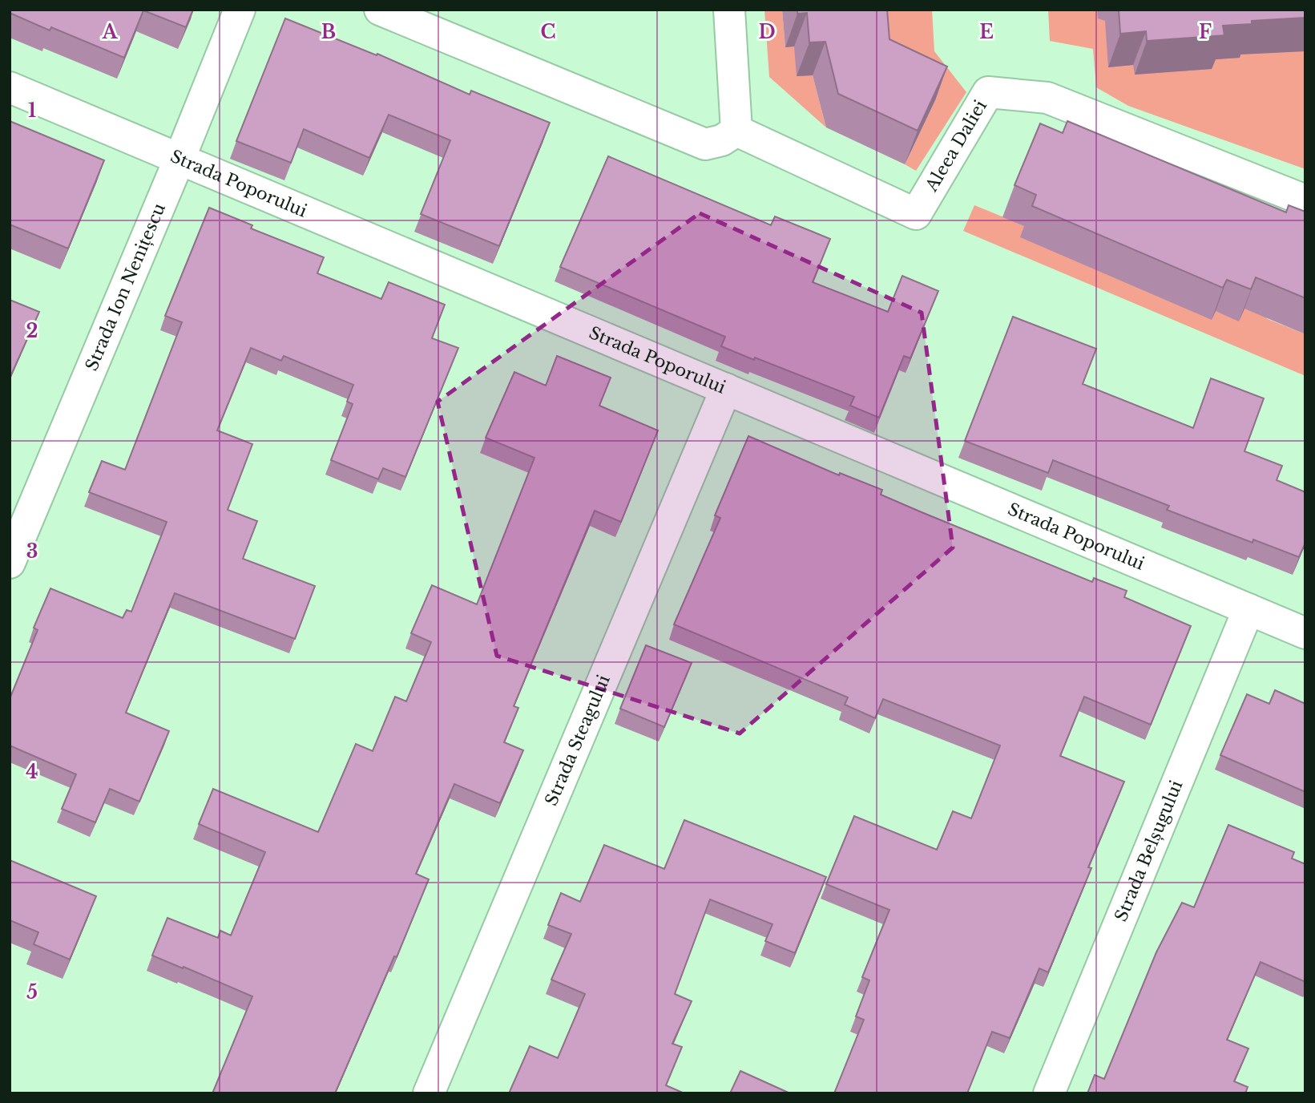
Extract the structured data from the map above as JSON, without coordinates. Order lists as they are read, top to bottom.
{
  "streets": {
    "street": [
      "Aleea Daliei",
      "Strada Poporului",
      "Strada Ion Nenițescu",
      "Strada Steagului",
      "Strada Belșugului"
    ]
  },
  "crossings": [
    ["Strada Poporului", "Strada Ion Nenițescu"],
    ["Strada Poporului", "Strada Steagului"],
    ["Strada Poporului", "Strada Belșugului"]
  ],
  "grid": {
    "columns": [
      "A",
      "B",
      "C",
      "D",
      "E",
      "F"
    ],
    "rows": [
      "1",
      "2",
      "3",
      "4",
      "5"
    ]
  }
}
